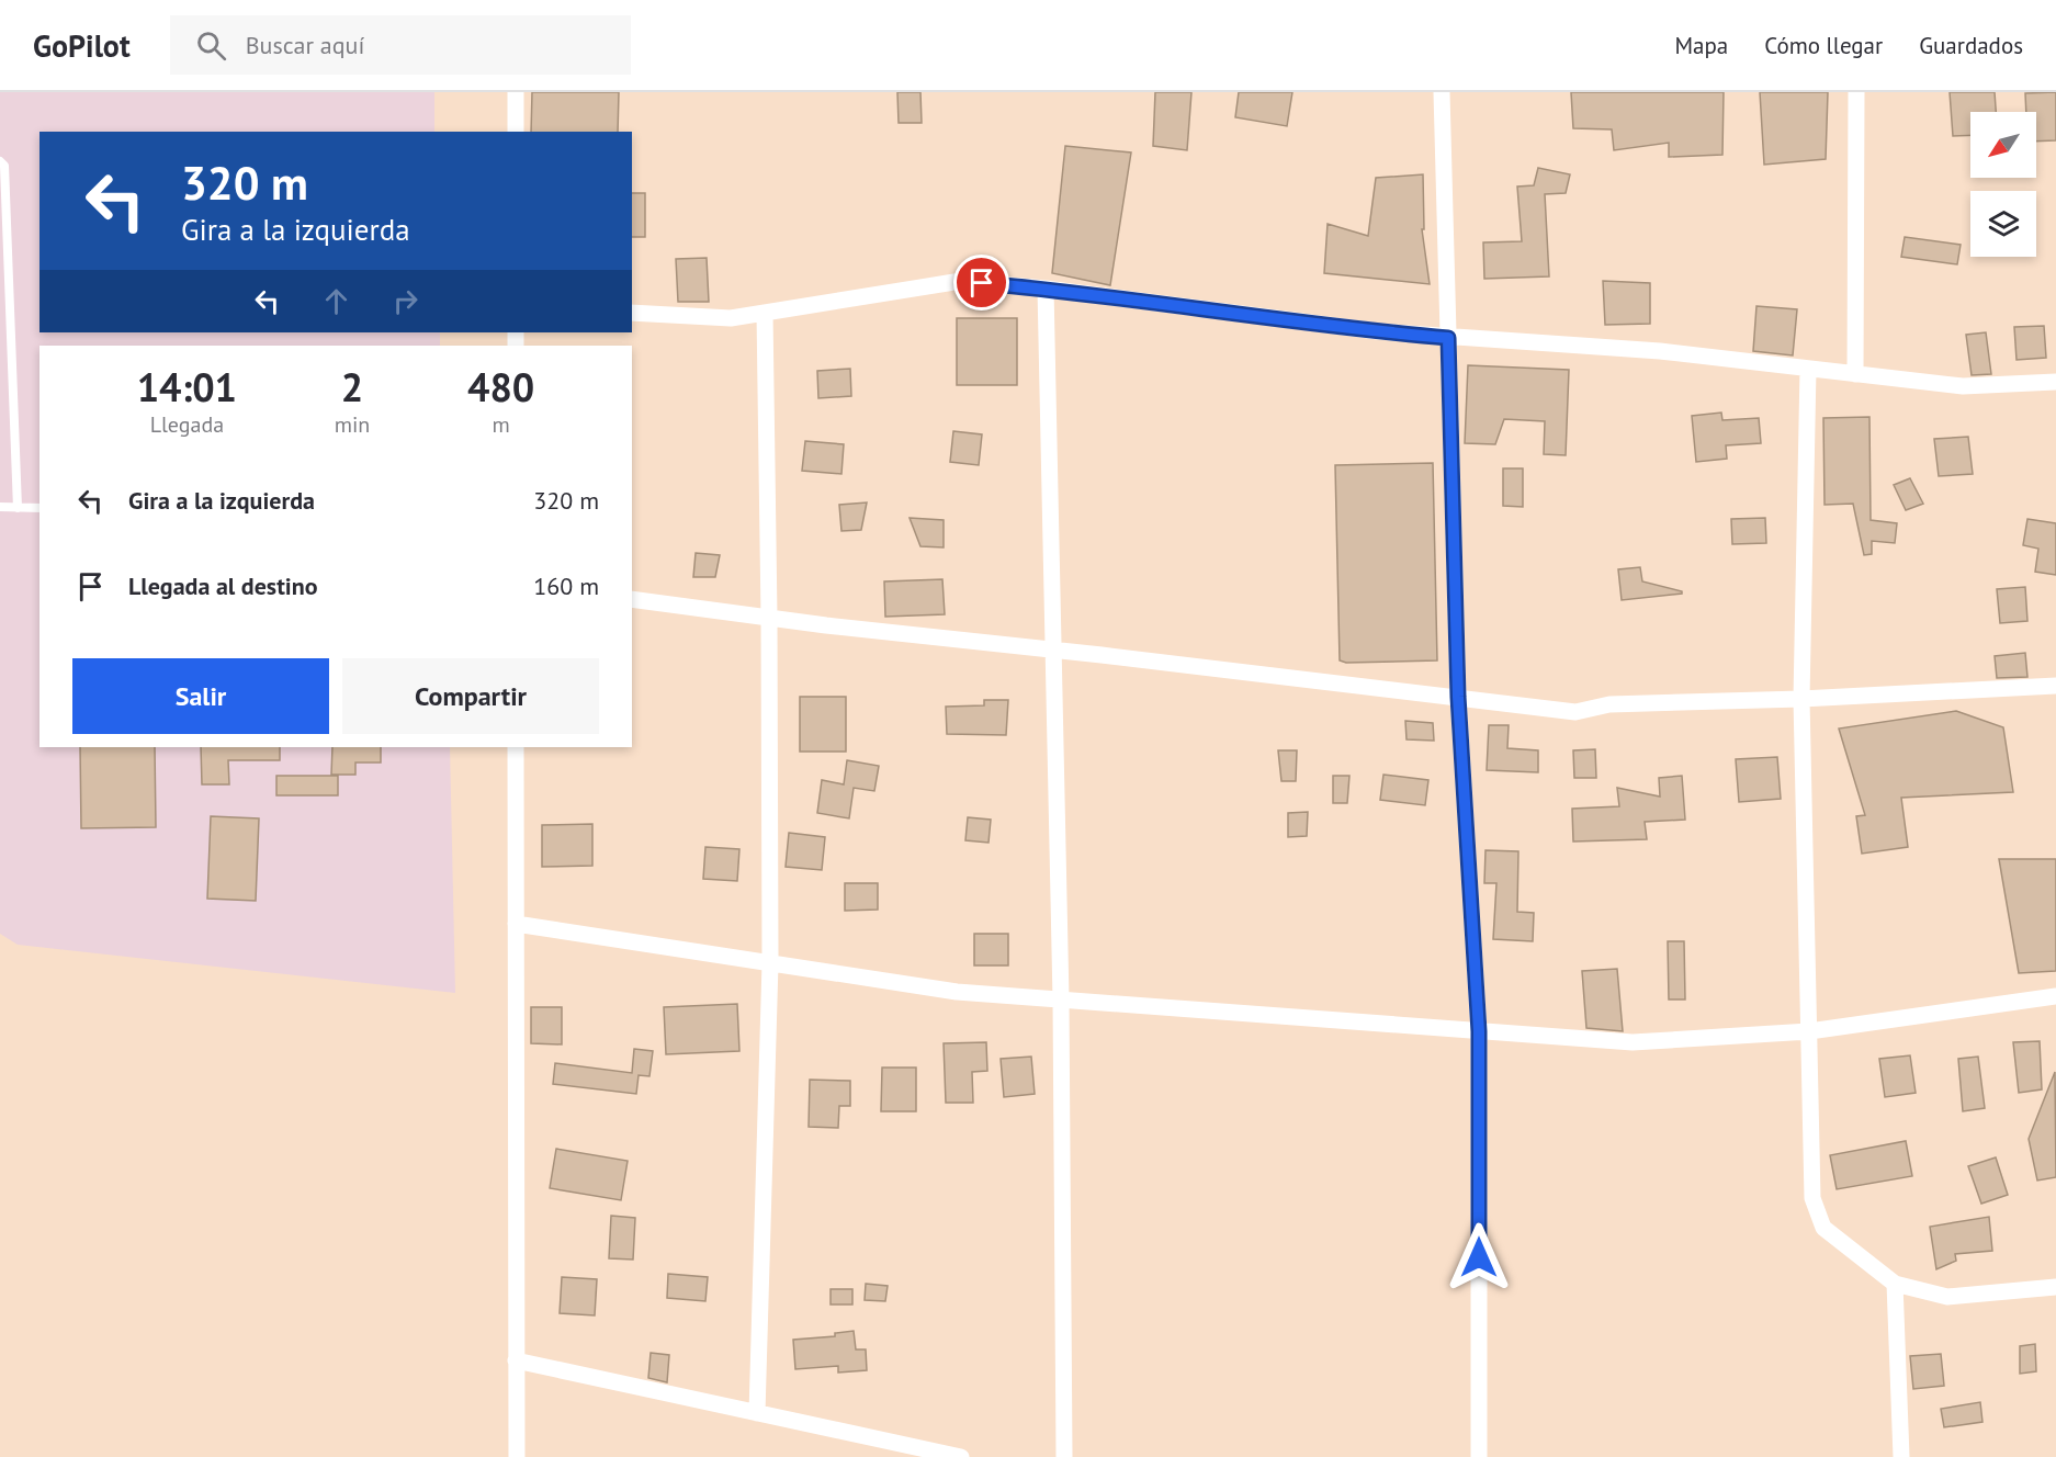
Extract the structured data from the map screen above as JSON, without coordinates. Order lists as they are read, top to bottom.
{
  "north": "bottom left",
  "page": {
    "header": "GoPilot",
    "search": "Buscar aquí",
    "nav": ["Mapa", "Cómo llegar", "Guardados"],
    "turn": ["320 m", "Gira a la izquierda"],
    "eta": [
      "14:01",
      "Llegada",
      "2",
      "min",
      "480",
      "m"
    ],
    "list": [
      {
        "name": "Gira a la izquierda",
        "value": "320 m"
      },
      {
        "name": "Llegada al destino",
        "value": "160 m"
      }
    ],
    "buttons": ["Salir", "Compartir"]
  }
}
